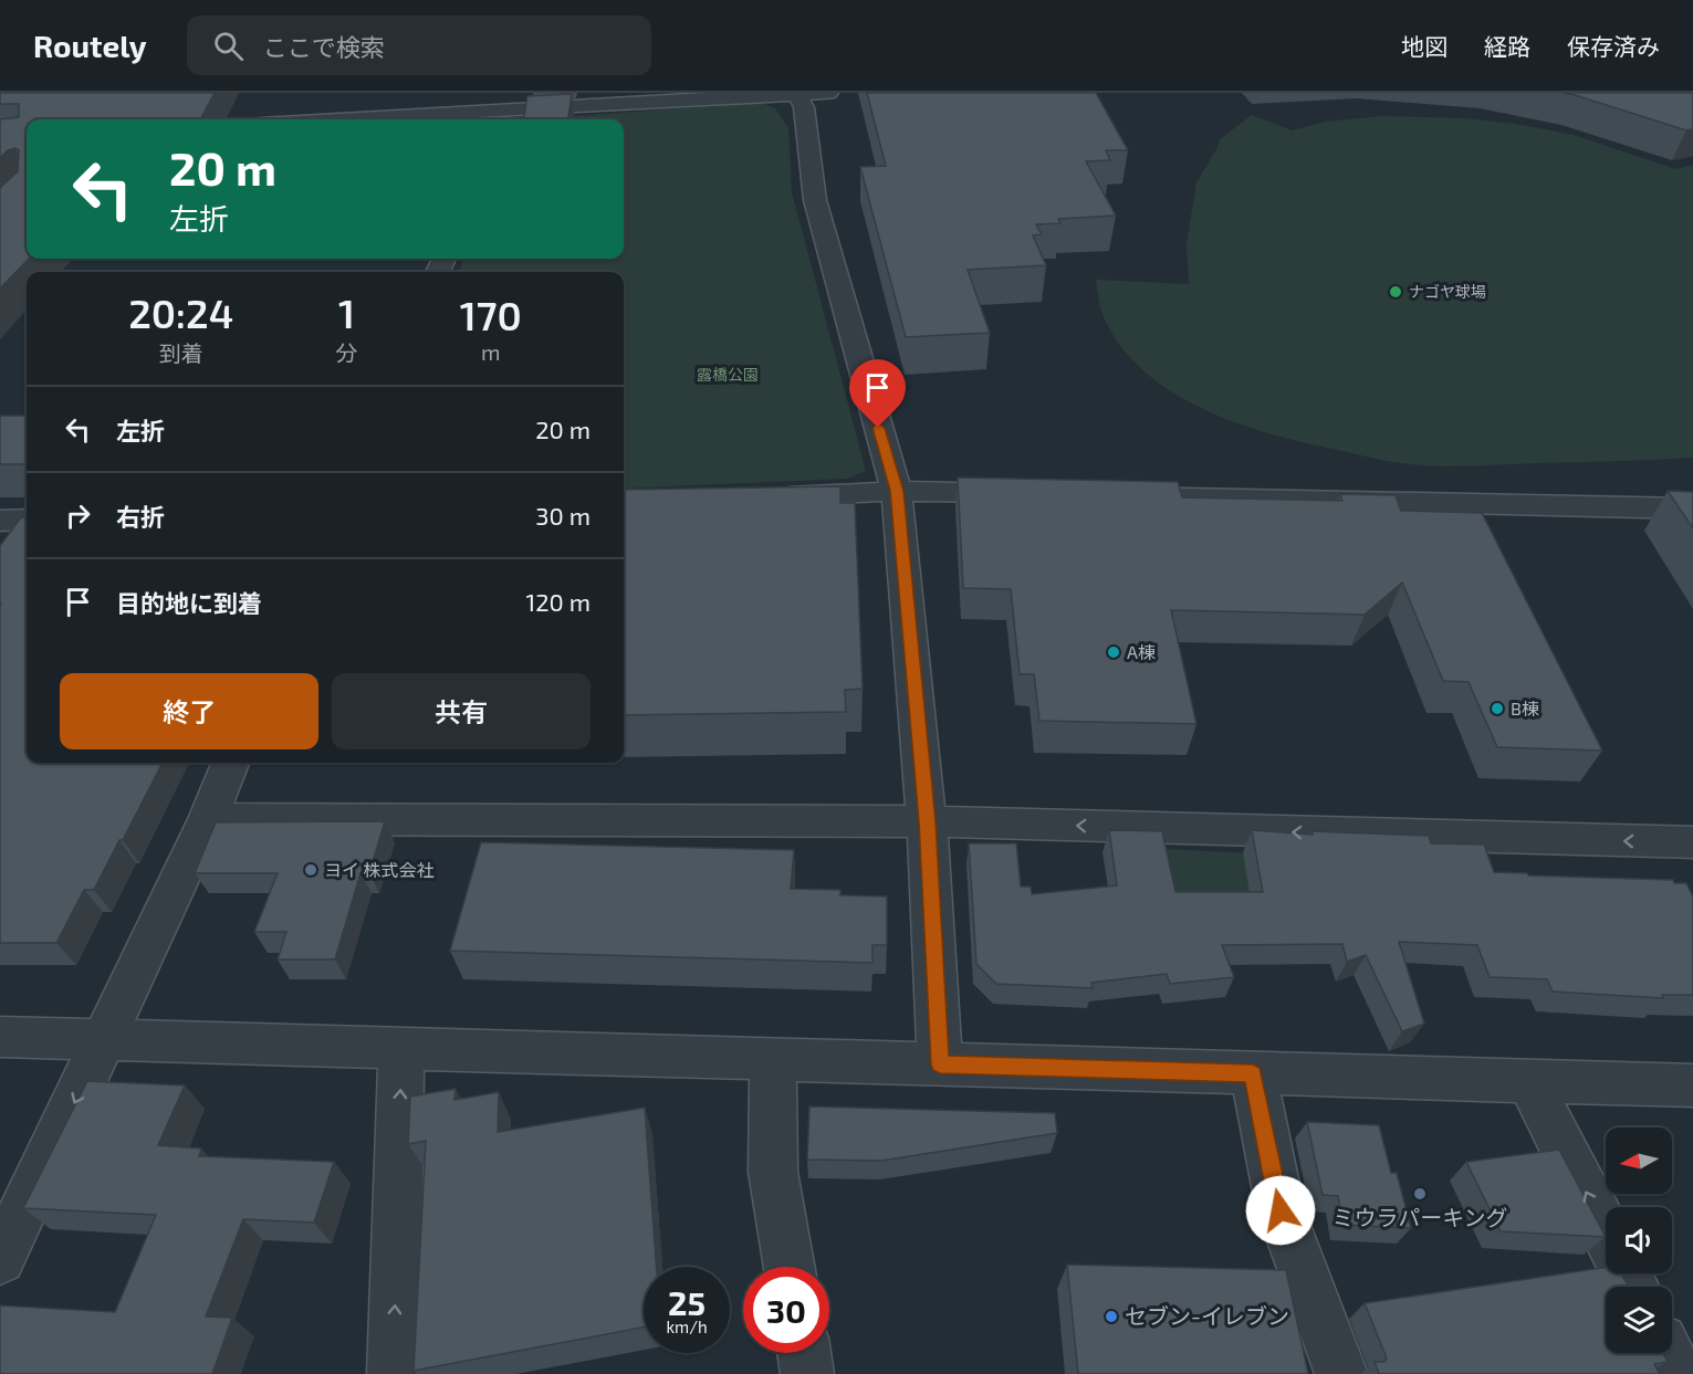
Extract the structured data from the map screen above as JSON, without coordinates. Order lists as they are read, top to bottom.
{
  "parks": ["露橋公園"],
  "places": [
    "ナゴヤ球場",
    "A棟",
    "B棟",
    "ヨイ 株式会社",
    "ミウラパーキング",
    "セブン-イレブン"
  ],
  "north": "left",
  "page": {
    "header": "Routely",
    "search": "ここで検索",
    "nav": ["地図", "経路", "保存済み"],
    "turn": ["20 m", "左折"],
    "eta": [
      "20:24",
      "到着",
      "1",
      "分",
      "170",
      "m"
    ],
    "list": [
      {
        "name": "左折",
        "value": "20 m"
      },
      {
        "name": "右折",
        "value": "30 m"
      },
      {
        "name": "目的地に到着",
        "value": "120 m"
      }
    ],
    "buttons": ["終了", "共有"],
    "speed": "25 km/h",
    "limit": "30"
  }
}
